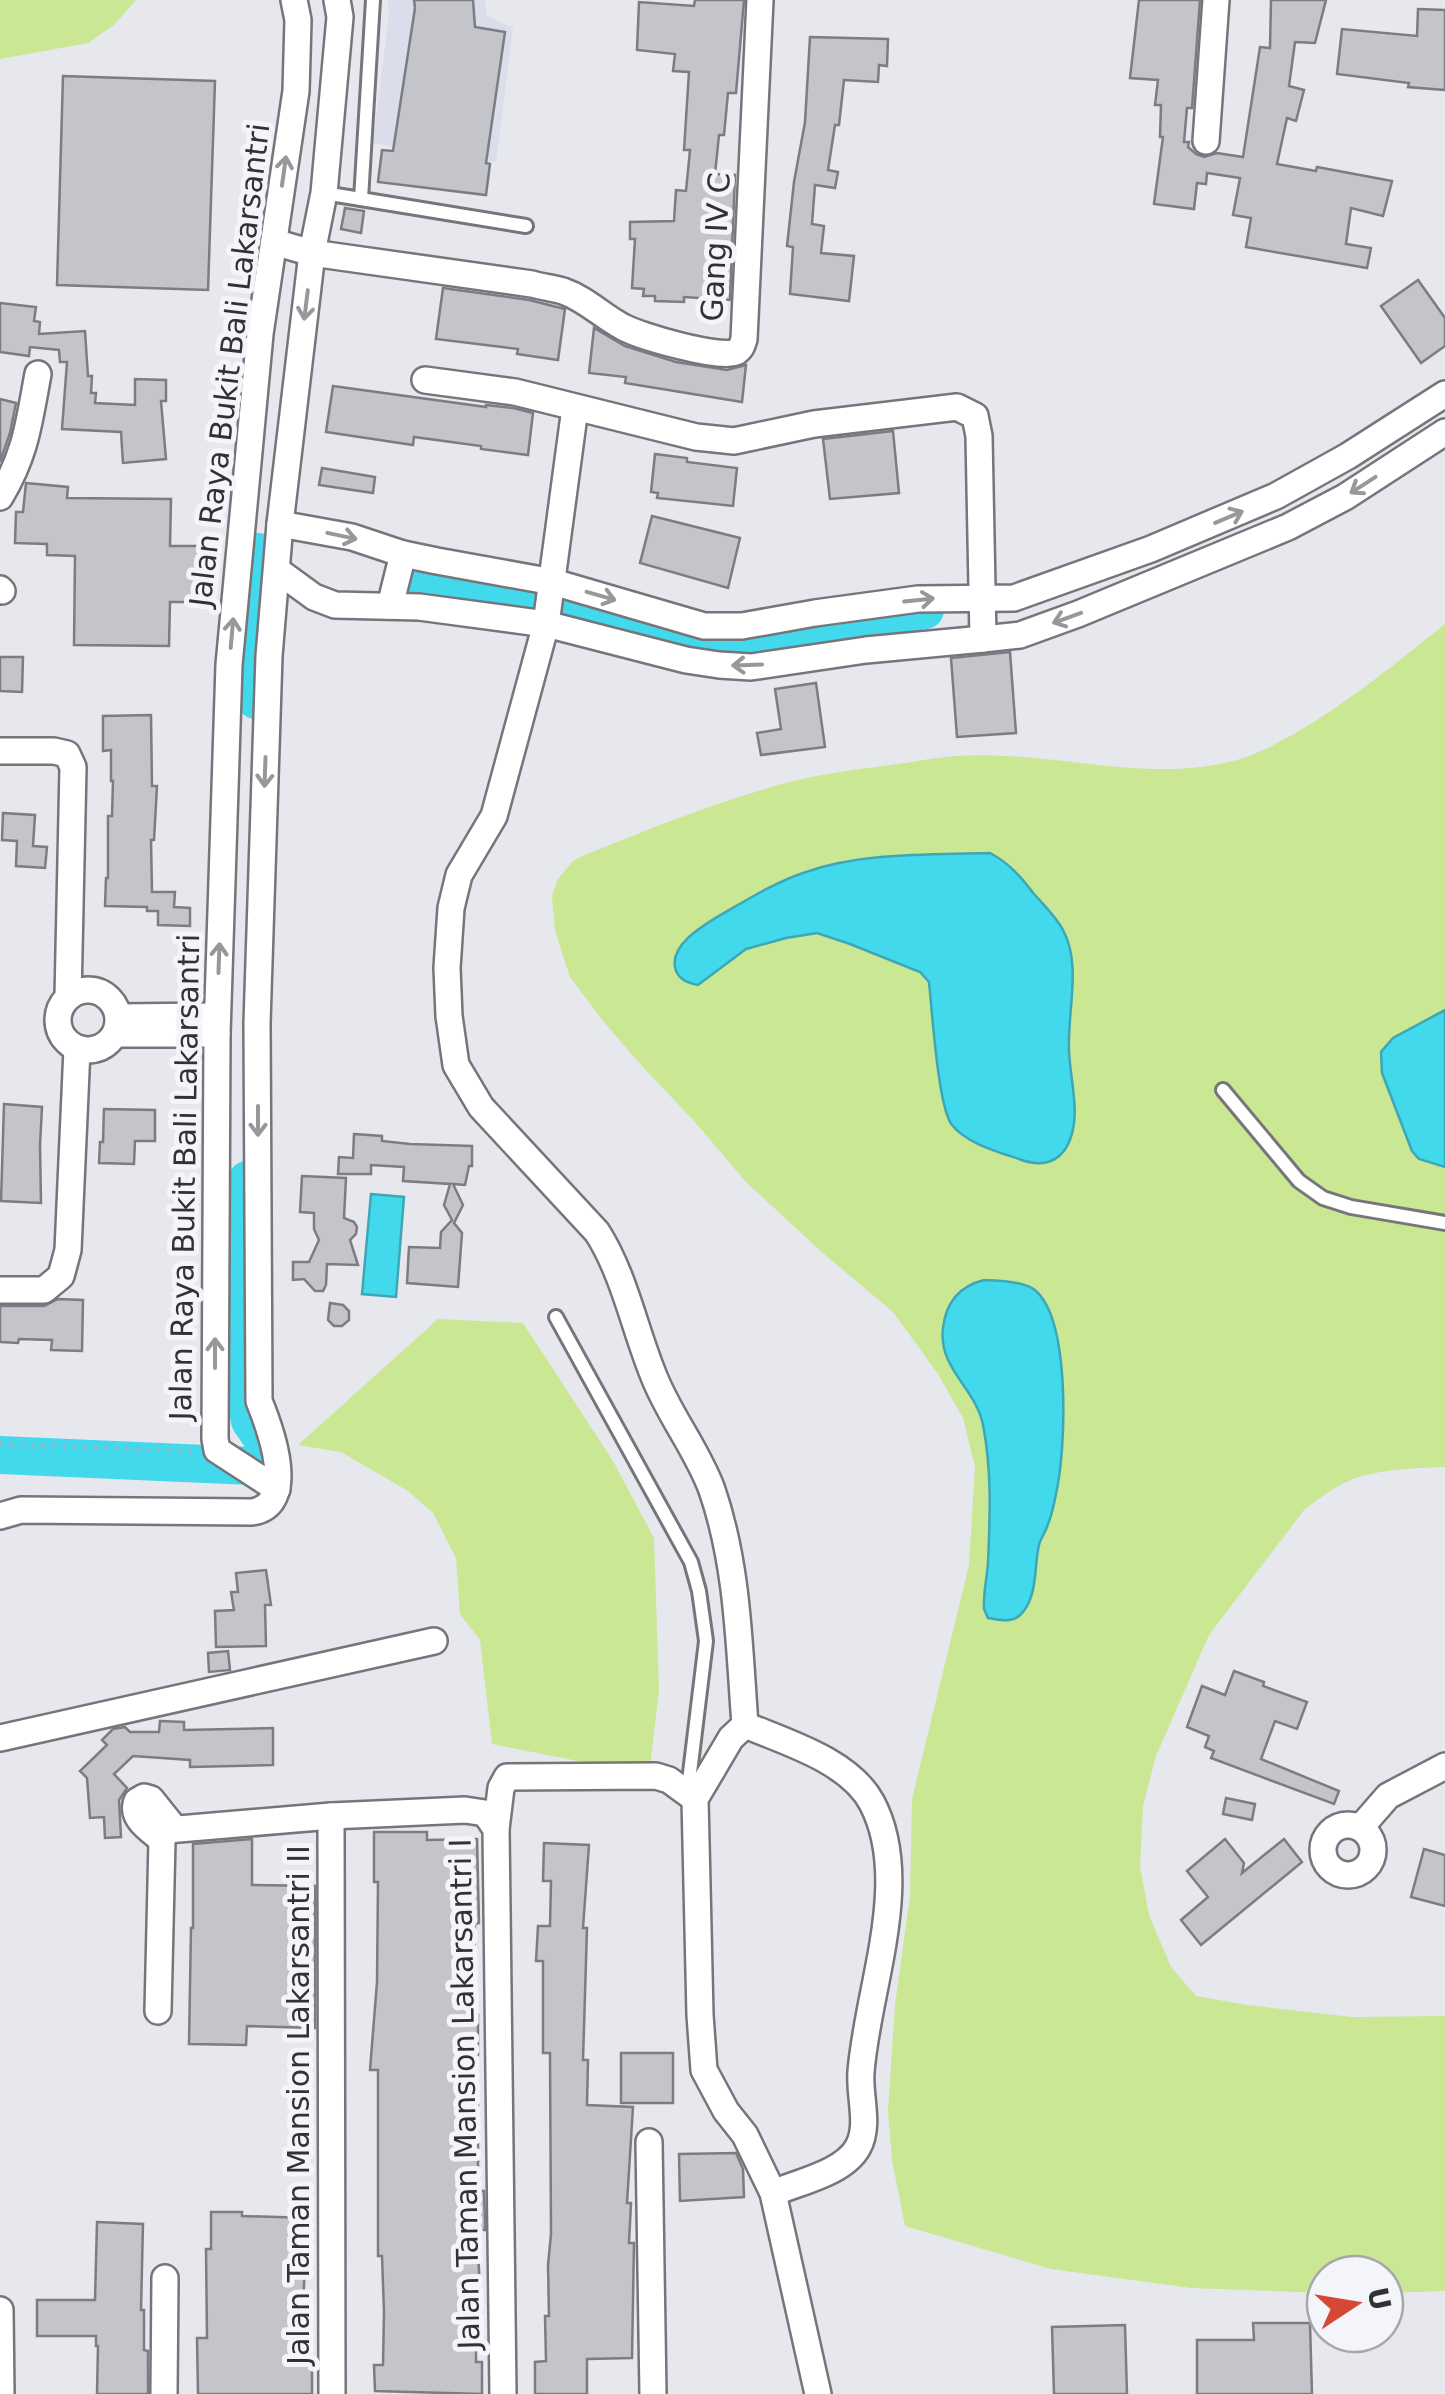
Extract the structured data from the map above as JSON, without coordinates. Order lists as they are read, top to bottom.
{
  "streets": {
    "street": [
      "Gang IV C",
      "Jalan Raya Bukit Bali Lakarsantri",
      "Jalan Taman Mansion Lakarsantri I",
      "Jalan Taman Mansion Lakarsantri II"
    ]
  },
  "crossings": [
    ["Gang IV C", "Jalan Raya Bukit Bali Lakarsantri"],
    ["Jalan Taman Mansion Lakarsantri I", "Jalan Taman Mansion Lakarsantri II"]
  ],
  "north": "right"
}
